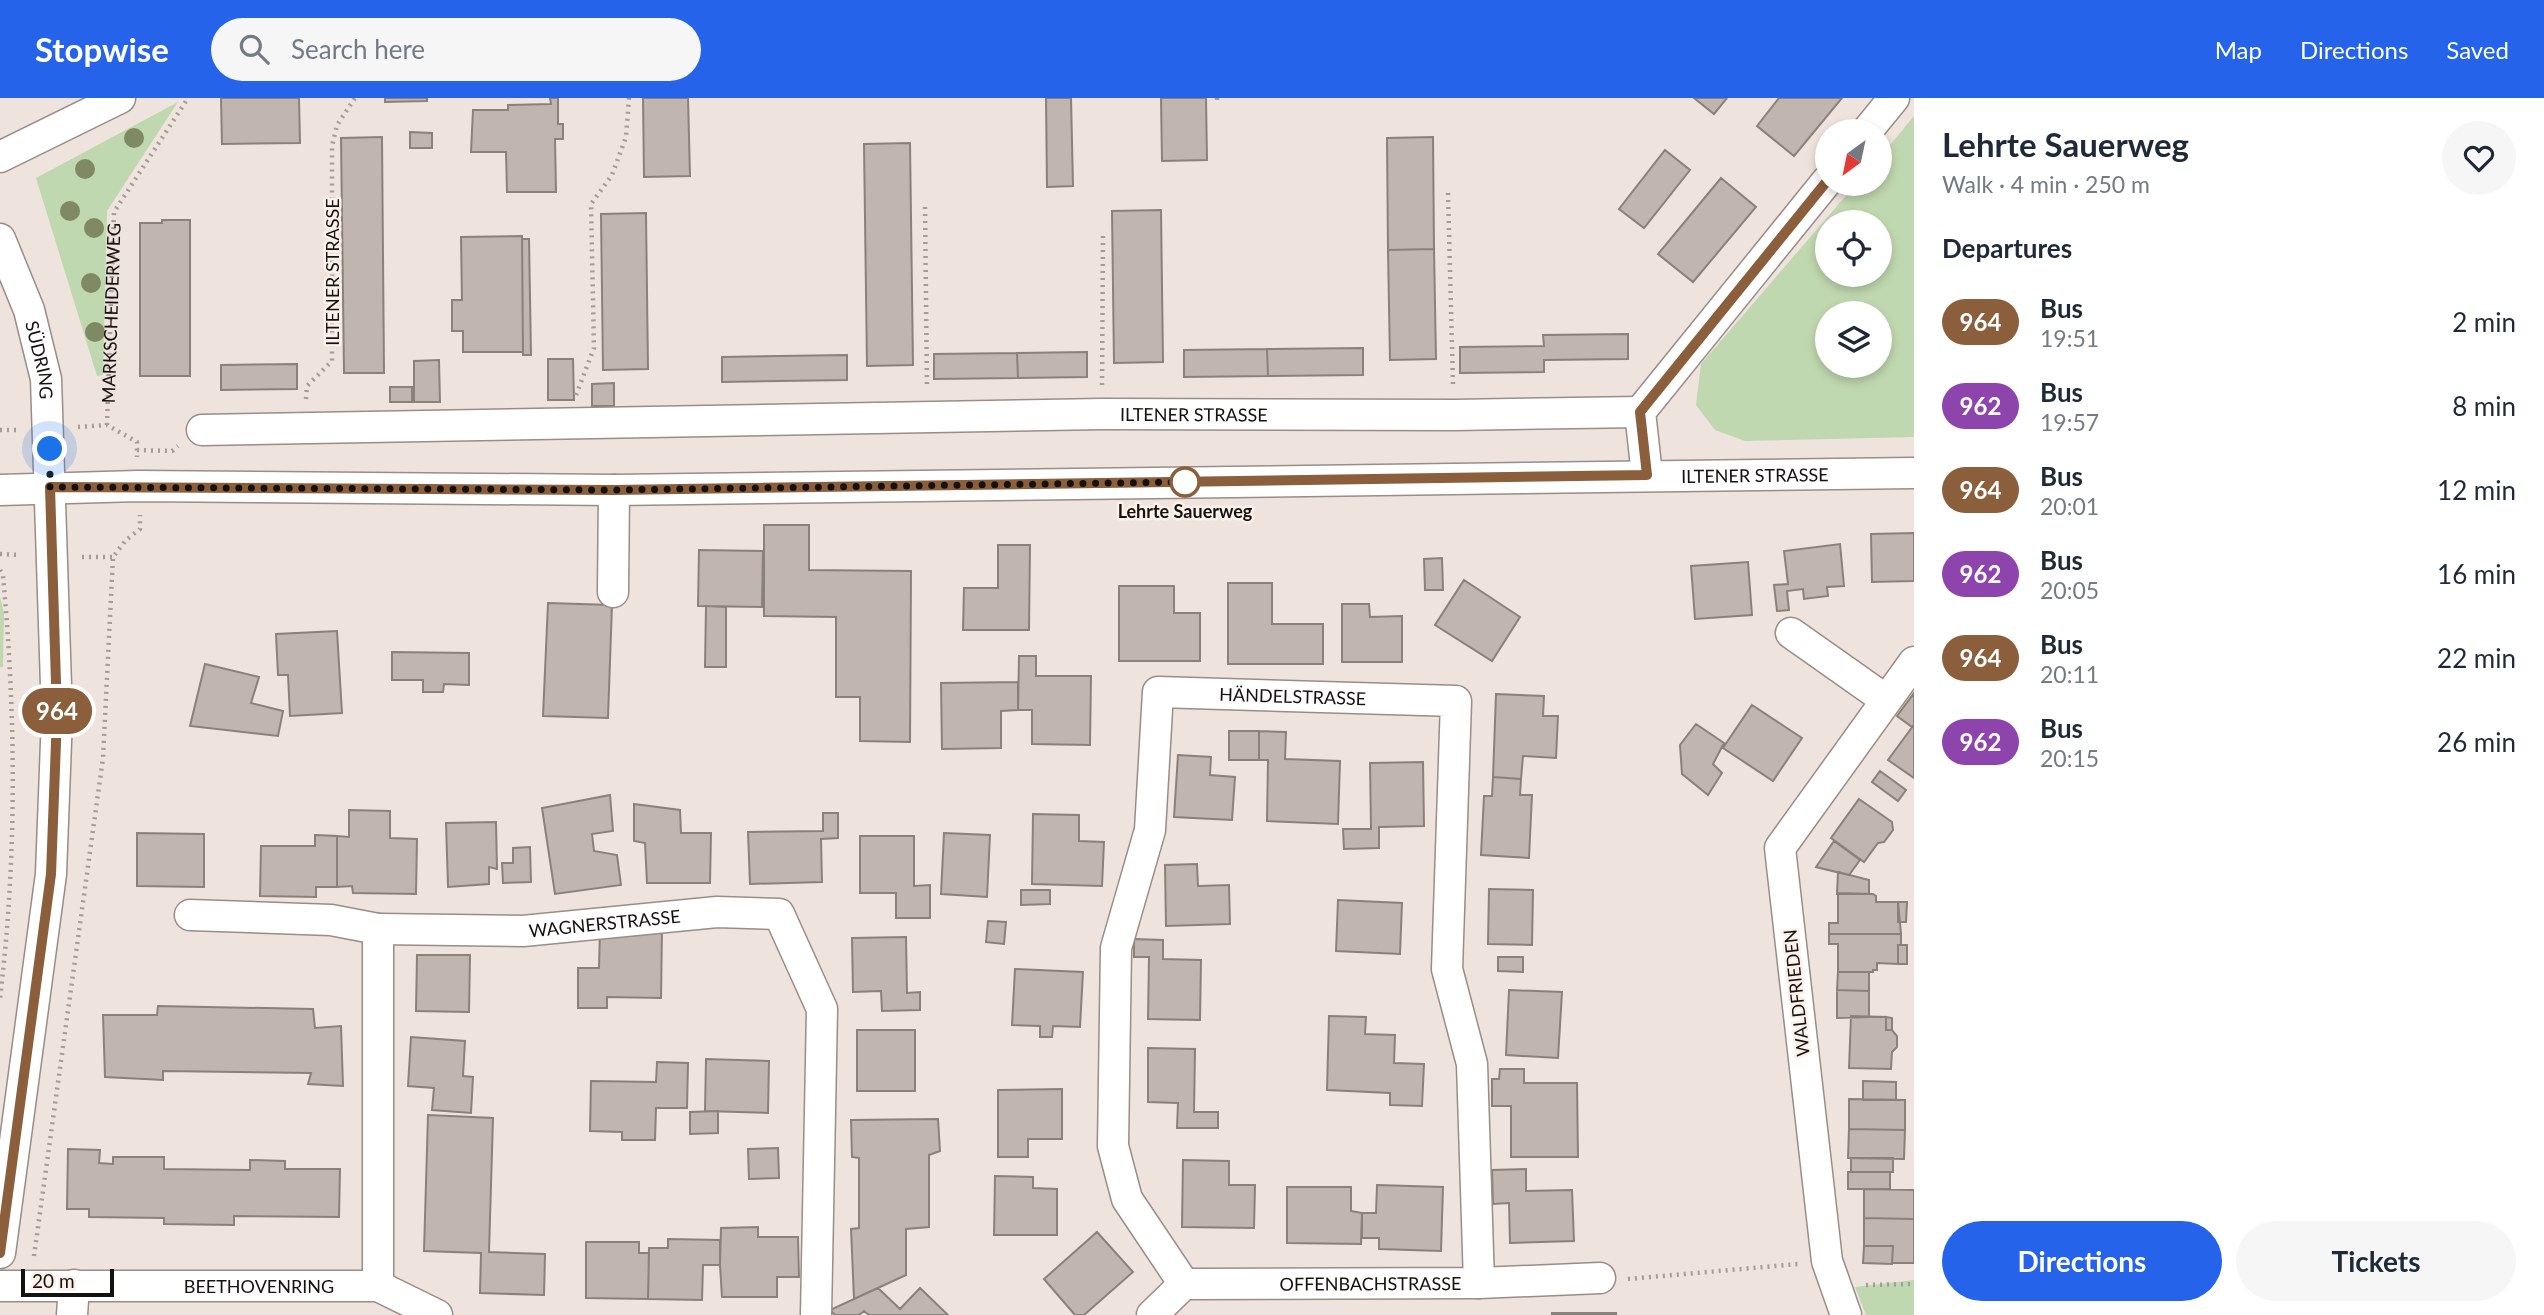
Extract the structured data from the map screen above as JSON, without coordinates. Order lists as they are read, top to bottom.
{
  "streets": {
    "street": [
      "ILTENER STRASSE",
      "SÜDRING",
      "HÄNDELSTRASSE",
      "WAGNERSTRASSE",
      "WALDFRIEDEN",
      "OFFENBACHSTRASSE",
      "BEETHOVENRING"
    ],
    "path": ["MARKSCHEIDERWEG"]
  },
  "crossings": [
    ["ILTENER STRASSE", "SÜDRING"],
    ["HÄNDELSTRASSE", "OFFENBACHSTRASSE"]
  ],
  "places": ["Lehrte Sauerweg"],
  "lines": ["bus line 964"],
  "scale_bar": "20 m",
  "north": "bottom left",
  "page": {
    "header": "Stopwise",
    "search": "Search here",
    "nav": ["Map", "Directions", "Saved"],
    "on_map": "964",
    "heading": [
      ["Lehrte Sauerweg", "Walk · 4 min · 250 m"],
      "Departures"
    ],
    "list": [
      {
        "mark": "964",
        "name": "Bus",
        "note": "19:51",
        "value": "2 min"
      },
      {
        "mark": "962",
        "name": "Bus",
        "note": "19:57",
        "value": "8 min"
      },
      {
        "mark": "964",
        "name": "Bus",
        "note": "20:01",
        "value": "12 min"
      },
      {
        "mark": "962",
        "name": "Bus",
        "note": "20:05",
        "value": "16 min"
      },
      {
        "mark": "964",
        "name": "Bus",
        "note": "20:11",
        "value": "22 min"
      },
      {
        "mark": "962",
        "name": "Bus",
        "note": "20:15",
        "value": "26 min"
      }
    ],
    "buttons": ["Directions", "Tickets"],
    "scale": "20 m"
  }
}
